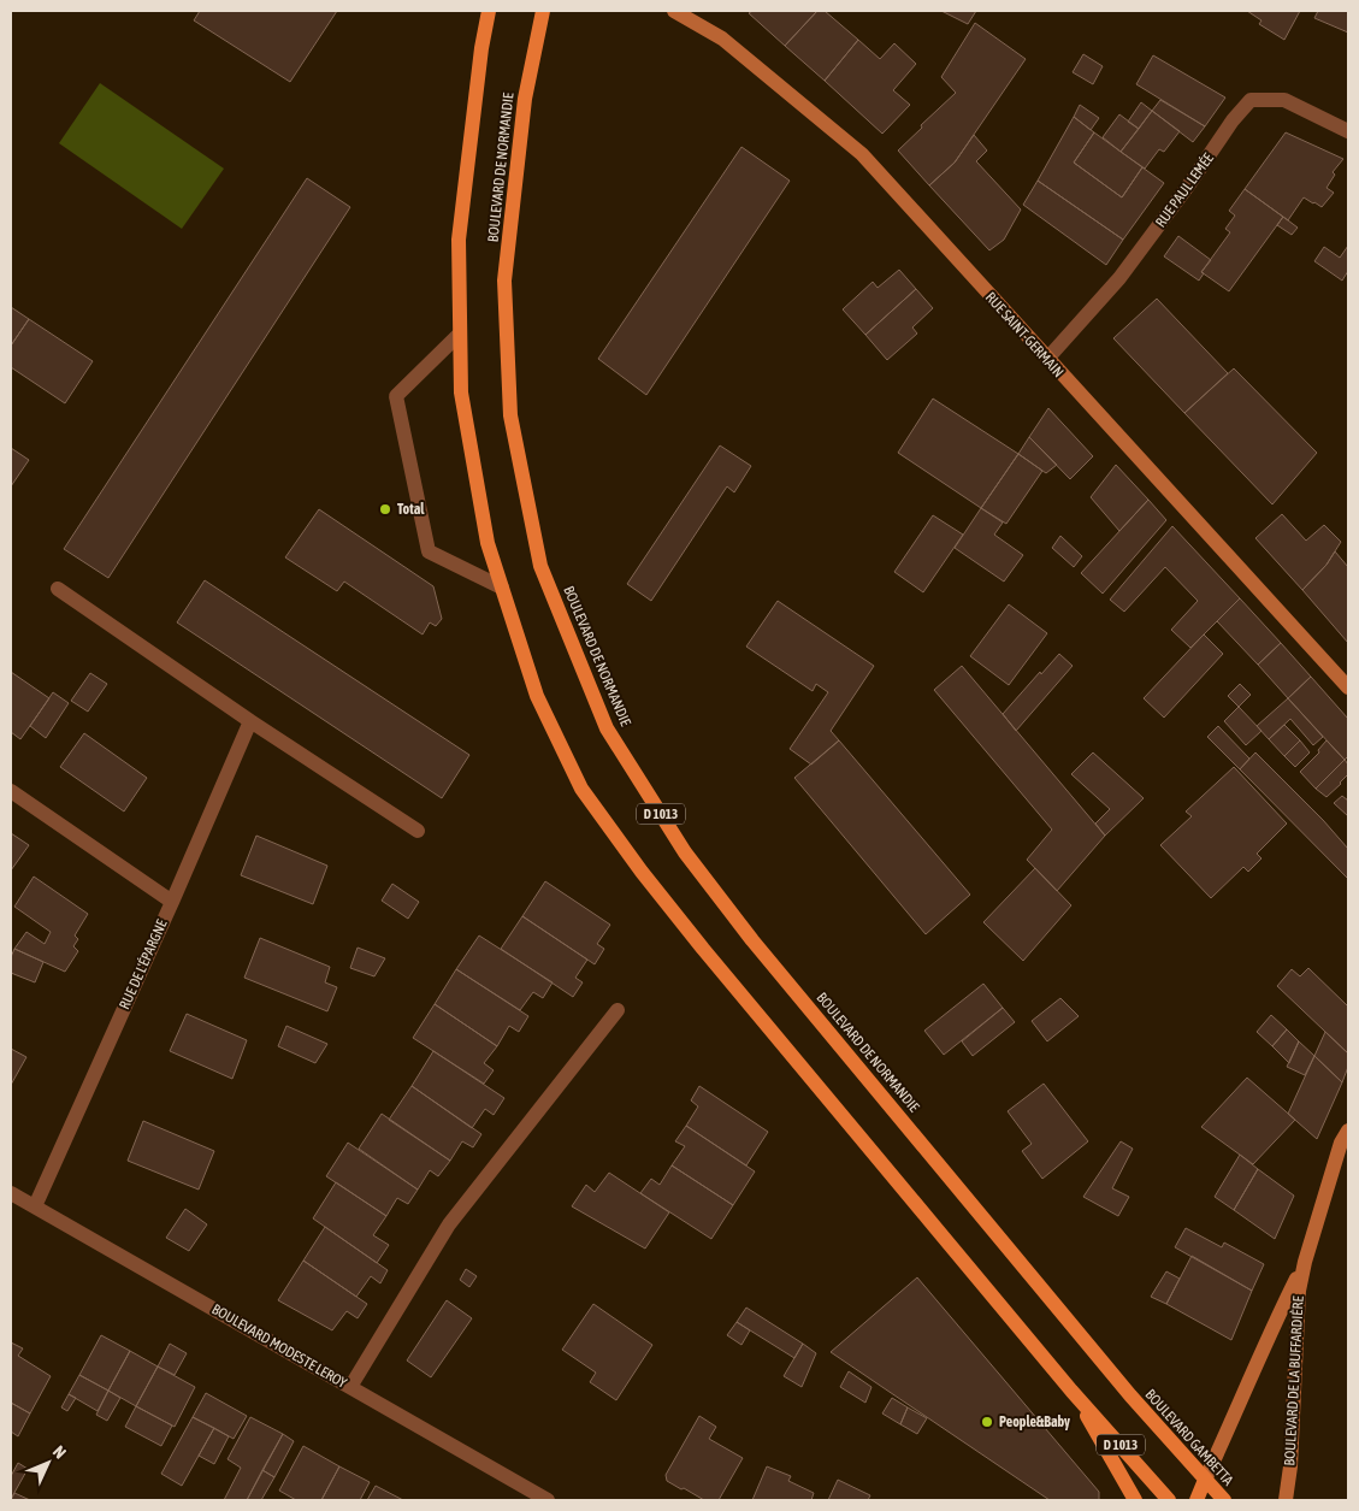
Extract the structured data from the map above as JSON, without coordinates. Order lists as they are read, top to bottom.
{
  "streets": {
    "main road": ["BOULEVARD DE NORMANDIE", "D 1013", "BOULEVARD GAMBETTA"],
    "street": [
      "RUE PAUL LEMÉE",
      "RUE SAINT-GERMAIN",
      "RUE DE L'ÉPARGNE",
      "BOULEVARD MODESTE LEROY",
      "BOULEVARD DE LA BUFFARDIÈRE"
    ]
  },
  "crossings": [
    ["BOULEVARD DE NORMANDIE", "BOULEVARD GAMBETTA"],
    ["RUE PAUL LEMÉE", "RUE SAINT-GERMAIN"],
    ["RUE DE L'ÉPARGNE", "BOULEVARD MODESTE LEROY"],
    ["BOULEVARD DE LA BUFFARDIÈRE", "BOULEVARD GAMBETTA"]
  ],
  "places": ["Total", "People&Baby"],
  "north": "top right"
}
